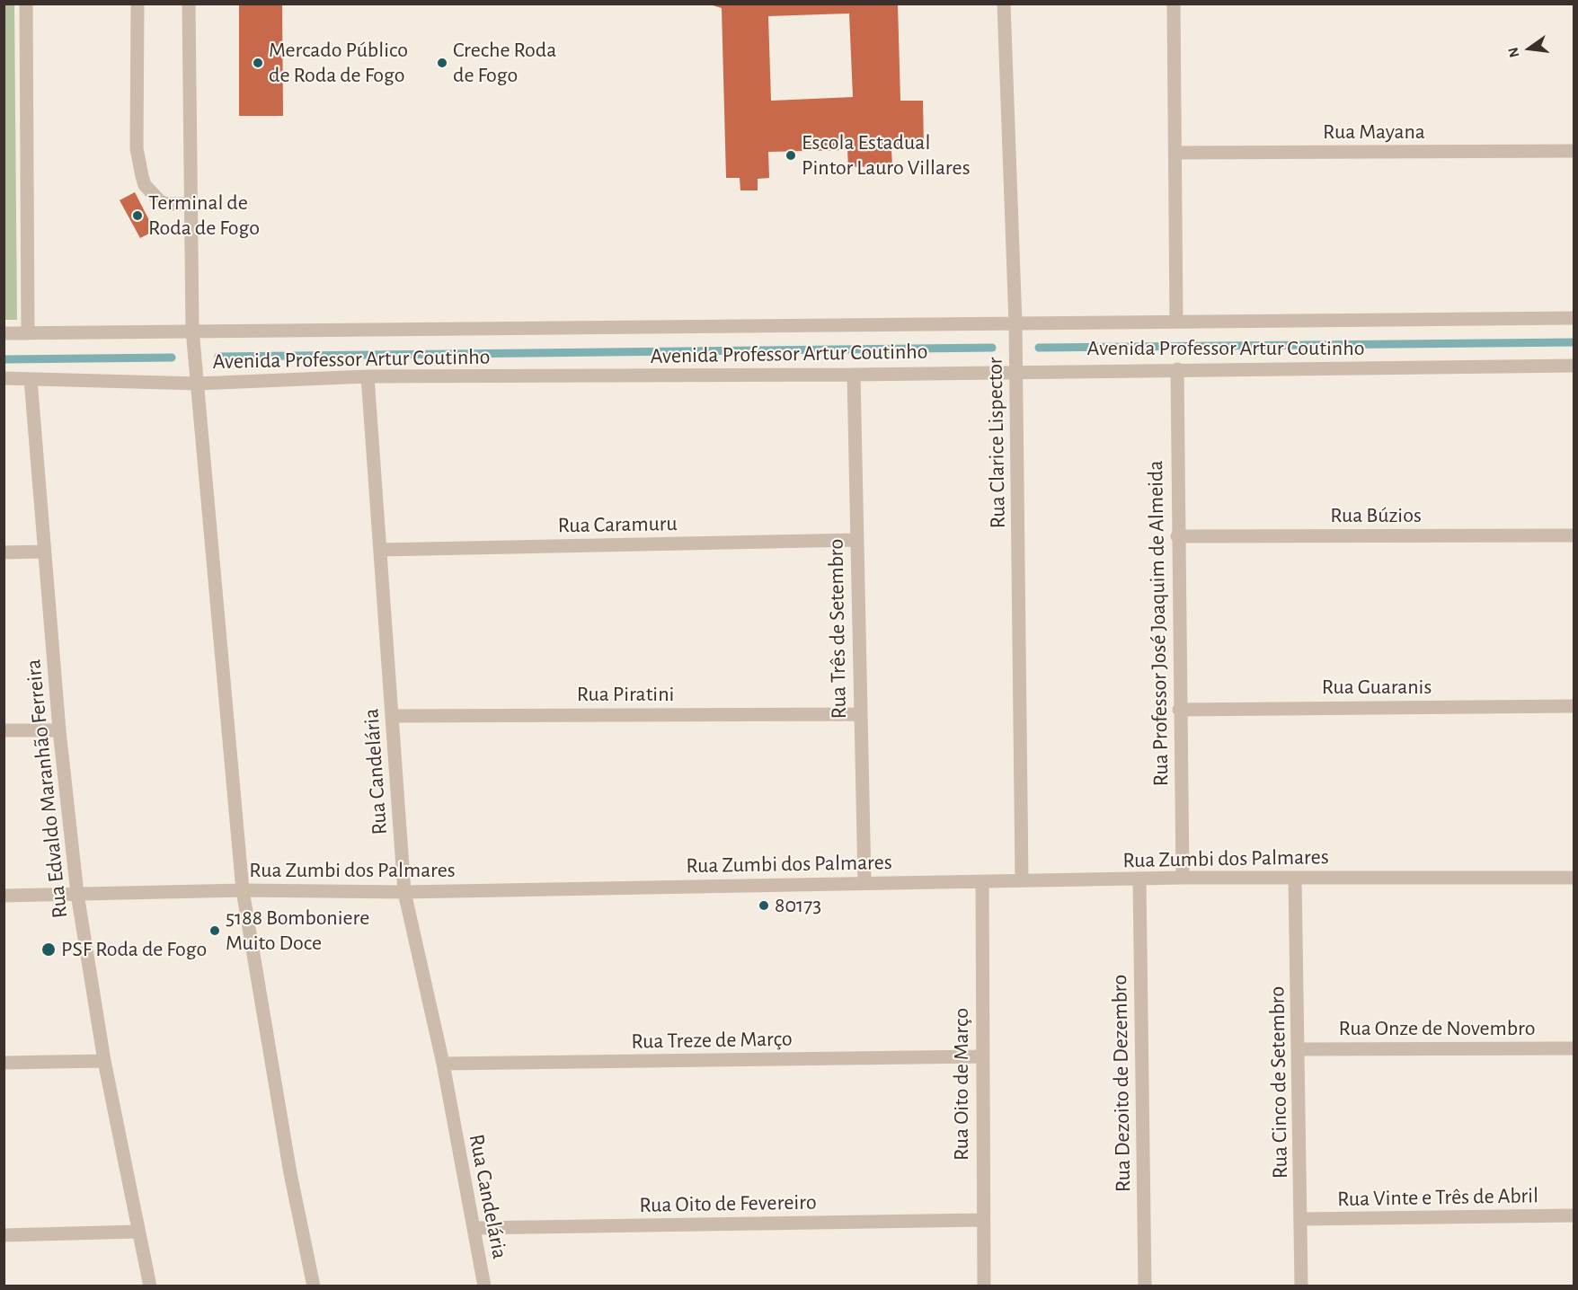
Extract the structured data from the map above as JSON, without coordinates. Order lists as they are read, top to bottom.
{
  "streets": {
    "street": [
      "Rua Mayana",
      "Avenida Professor Artur Coutinho",
      "Rua Clarice Lispector",
      "Rua Búzios",
      "Rua Caramuru",
      "Rua Professor José Joaquim de Almeida",
      "Rua Três de Setembro",
      "Rua Guaranis",
      "Rua Piratini",
      "Rua Candelária",
      "Rua Edvaldo Maranhão Ferreira",
      "Rua Zumbi dos Palmares",
      "Rua Onze de Novembro",
      "Rua Treze de Março",
      "Rua Cinco de Setembro",
      "Rua Dezoito de Dezembro",
      "Rua Oito de Março",
      "Rua Vinte e Três de Abril",
      "Rua Oito de Fevereiro"
    ]
  },
  "crossings": [
    ["Avenida Professor Artur Coutinho", "Rua Clarice Lispector"],
    ["Avenida Professor Artur Coutinho", "Rua Professor José Joaquim de Almeida"],
    ["Avenida Professor Artur Coutinho", "Rua Três de Setembro"],
    ["Avenida Professor Artur Coutinho", "Rua Candelária"],
    ["Avenida Professor Artur Coutinho", "Rua Edvaldo Maranhão Ferreira"],
    ["Rua Clarice Lispector", "Rua Zumbi dos Palmares"],
    ["Rua Búzios", "Rua Professor José Joaquim de Almeida"],
    ["Rua Caramuru", "Rua Três de Setembro"],
    ["Rua Caramuru", "Rua Candelária"],
    ["Rua Professor José Joaquim de Almeida", "Rua Guaranis"],
    ["Rua Professor José Joaquim de Almeida", "Rua Zumbi dos Palmares"],
    ["Rua Três de Setembro", "Rua Piratini"],
    ["Rua Três de Setembro", "Rua Zumbi dos Palmares"],
    ["Rua Piratini", "Rua Candelária"],
    ["Rua Candelária", "Rua Zumbi dos Palmares"],
    ["Rua Candelária", "Rua Treze de Março"],
    ["Rua Candelária", "Rua Oito de Fevereiro"],
    ["Rua Edvaldo Maranhão Ferreira", "Rua Zumbi dos Palmares"],
    ["Rua Zumbi dos Palmares", "Rua Cinco de Setembro"],
    ["Rua Zumbi dos Palmares", "Rua Dezoito de Dezembro"],
    ["Rua Zumbi dos Palmares", "Rua Oito de Março"],
    ["Rua Onze de Novembro", "Rua Cinco de Setembro"],
    ["Rua Treze de Março", "Rua Oito de Março"],
    ["Rua Cinco de Setembro", "Rua Vinte e Três de Abril"],
    ["Rua Oito de Março", "Rua Oito de Fevereiro"]
  ],
  "places": [
    "Mercado Público de Roda de Fogo",
    "Creche Roda de Fogo",
    "Escola Estadual Pintor Lauro Villares",
    "Terminal de Roda de Fogo",
    "80173",
    "5188 Bomboniere Muito Doce",
    "PSF Roda de Fogo"
  ],
  "north": "left"
}
